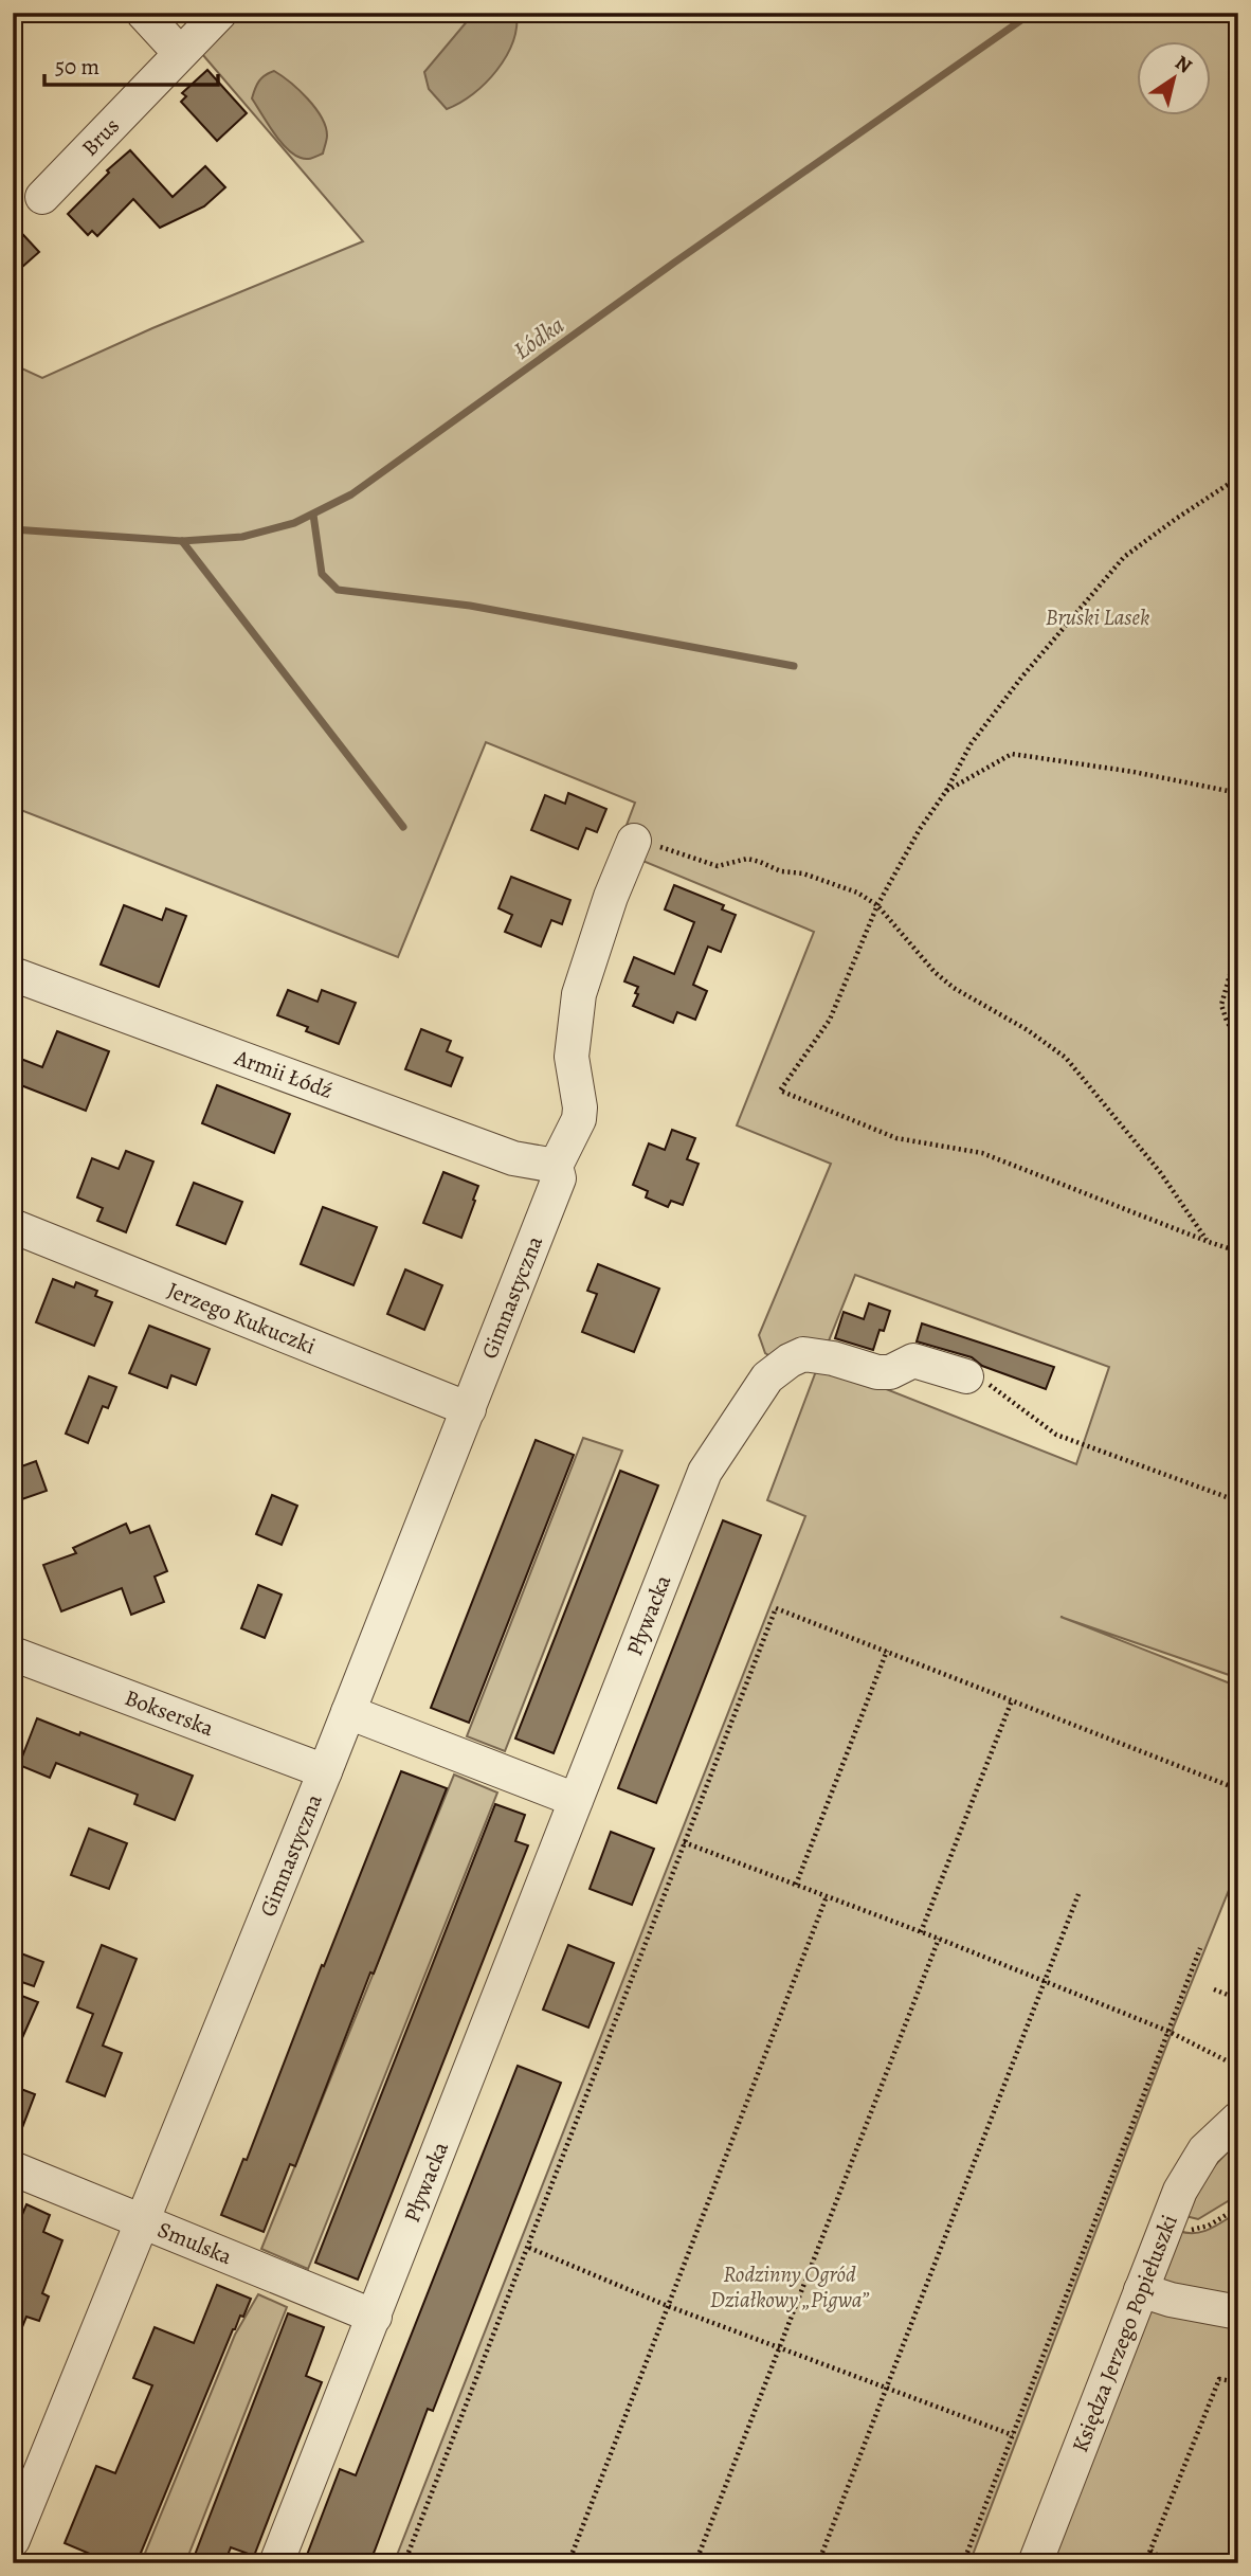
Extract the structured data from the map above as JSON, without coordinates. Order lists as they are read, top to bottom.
{
  "streets": {
    "street": [
      "Brus",
      "Armii Łódź",
      "Gimnastyczna",
      "Jerzego Kukuczki",
      "Pływacka",
      "Bokserska",
      "Smulska",
      "Księdza Jerzego Popiełuszki"
    ]
  },
  "crossings": [
    ["Armii Łódź", "Gimnastyczna"],
    ["Gimnastyczna", "Jerzego Kukuczki"],
    ["Gimnastyczna", "Bokserska"],
    ["Gimnastyczna", "Smulska"],
    ["Pływacka", "Smulska"]
  ],
  "water": ["Łódka"],
  "parks": ["Bruski Lasek", "Rodzinny Ogród Działkowy „Pigwa”"],
  "scale_bar": "50 m",
  "north": "top right"
}
